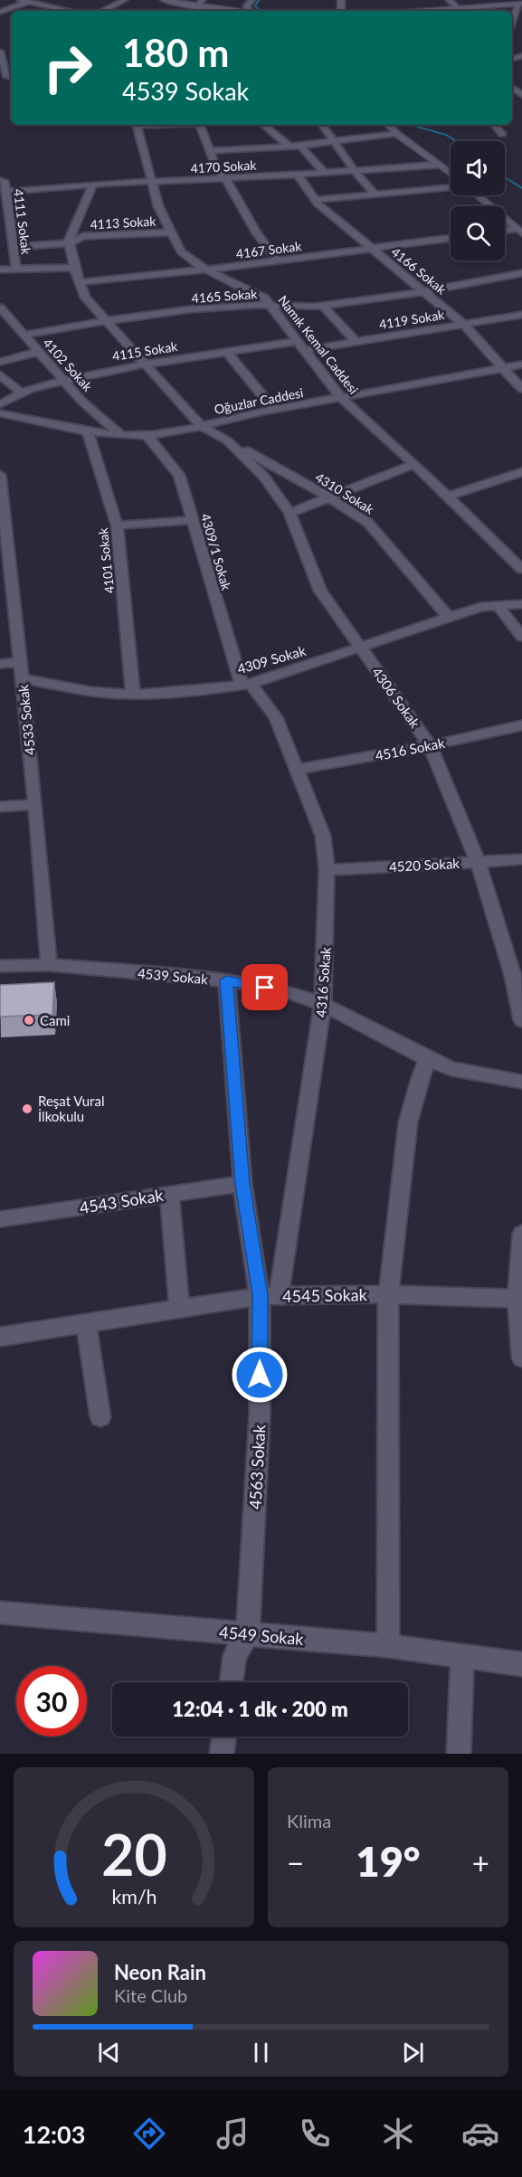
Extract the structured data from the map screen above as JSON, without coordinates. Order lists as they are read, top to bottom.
{
  "streets": {
    "street": [
      "4170 Sokak",
      "4111 Sokak",
      "4113 Sokak",
      "4167 Sokak",
      "4166 Sokak",
      "4165 Sokak",
      "4119 Sokak",
      "Namık Kemal Caddesi",
      "4115 Sokak",
      "4102 Sokak",
      "Oğuzlar Caddesi",
      "4310 Sokak",
      "4309/1 Sokak",
      "4101 Sokak",
      "4309 Sokak",
      "4306 Sokak",
      "4533 Sokak",
      "4516 Sokak",
      "4520 Sokak",
      "4539 Sokak",
      "4316 Sokak",
      "4543 Sokak",
      "4545 Sokak",
      "4563 Sokak",
      "4549 Sokak"
    ]
  },
  "crossings": [
    ["4170 Sokak", "4111 Sokak"],
    ["4170 Sokak", "4166 Sokak"],
    ["4170 Sokak", "Namık Kemal Caddesi"],
    ["4111 Sokak", "4113 Sokak"],
    ["4113 Sokak", "Namık Kemal Caddesi"],
    ["4167 Sokak", "4166 Sokak"],
    ["4167 Sokak", "Namık Kemal Caddesi"],
    ["4166 Sokak", "4165 Sokak"],
    ["4166 Sokak", "4119 Sokak"],
    ["4166 Sokak", "Oğuzlar Caddesi"],
    ["4165 Sokak", "Namık Kemal Caddesi"],
    ["4165 Sokak", "4102 Sokak"],
    ["4119 Sokak", "Namık Kemal Caddesi"],
    ["Namık Kemal Caddesi", "4115 Sokak"],
    ["Namık Kemal Caddesi", "Oğuzlar Caddesi"],
    ["4115 Sokak", "4102 Sokak"],
    ["4102 Sokak", "Oğuzlar Caddesi"],
    ["Oğuzlar Caddesi", "4310 Sokak"],
    ["Oğuzlar Caddesi", "4309/1 Sokak"],
    ["Oğuzlar Caddesi", "4101 Sokak"],
    ["4310 Sokak", "4309 Sokak"],
    ["4310 Sokak", "4306 Sokak"],
    ["4309/1 Sokak", "4309 Sokak"],
    ["4309/1 Sokak", "4316 Sokak"],
    ["4101 Sokak", "4309 Sokak"],
    ["4309 Sokak", "4306 Sokak"],
    ["4309 Sokak", "4533 Sokak"],
    ["4309 Sokak", "4316 Sokak"],
    ["4306 Sokak", "4516 Sokak"],
    ["4306 Sokak", "4520 Sokak"],
    ["4533 Sokak", "4539 Sokak"],
    ["4516 Sokak", "4316 Sokak"],
    ["4520 Sokak", "4316 Sokak"],
    ["4539 Sokak", "4316 Sokak"],
    ["4539 Sokak", "4563 Sokak"],
    ["4316 Sokak", "4545 Sokak"],
    ["4316 Sokak", "4563 Sokak"],
    ["4543 Sokak", "4563 Sokak"],
    ["4545 Sokak", "4563 Sokak"],
    ["4563 Sokak", "4549 Sokak"]
  ],
  "places": ["Cami", "Reşat Vural İlkokulu"],
  "page": {
    "turn": ["180 m", "4539 Sokak"],
    "limit": "30",
    "trip": "12:04 · 1 dk · 200 m",
    "tile": "Klima",
    "heat": ["−", "19°", "+"],
    "song": ["Neon Rain", "Kite Club"],
    "tabs": "12:03",
    "gauge": ["20", "km/h"]
  }
}
